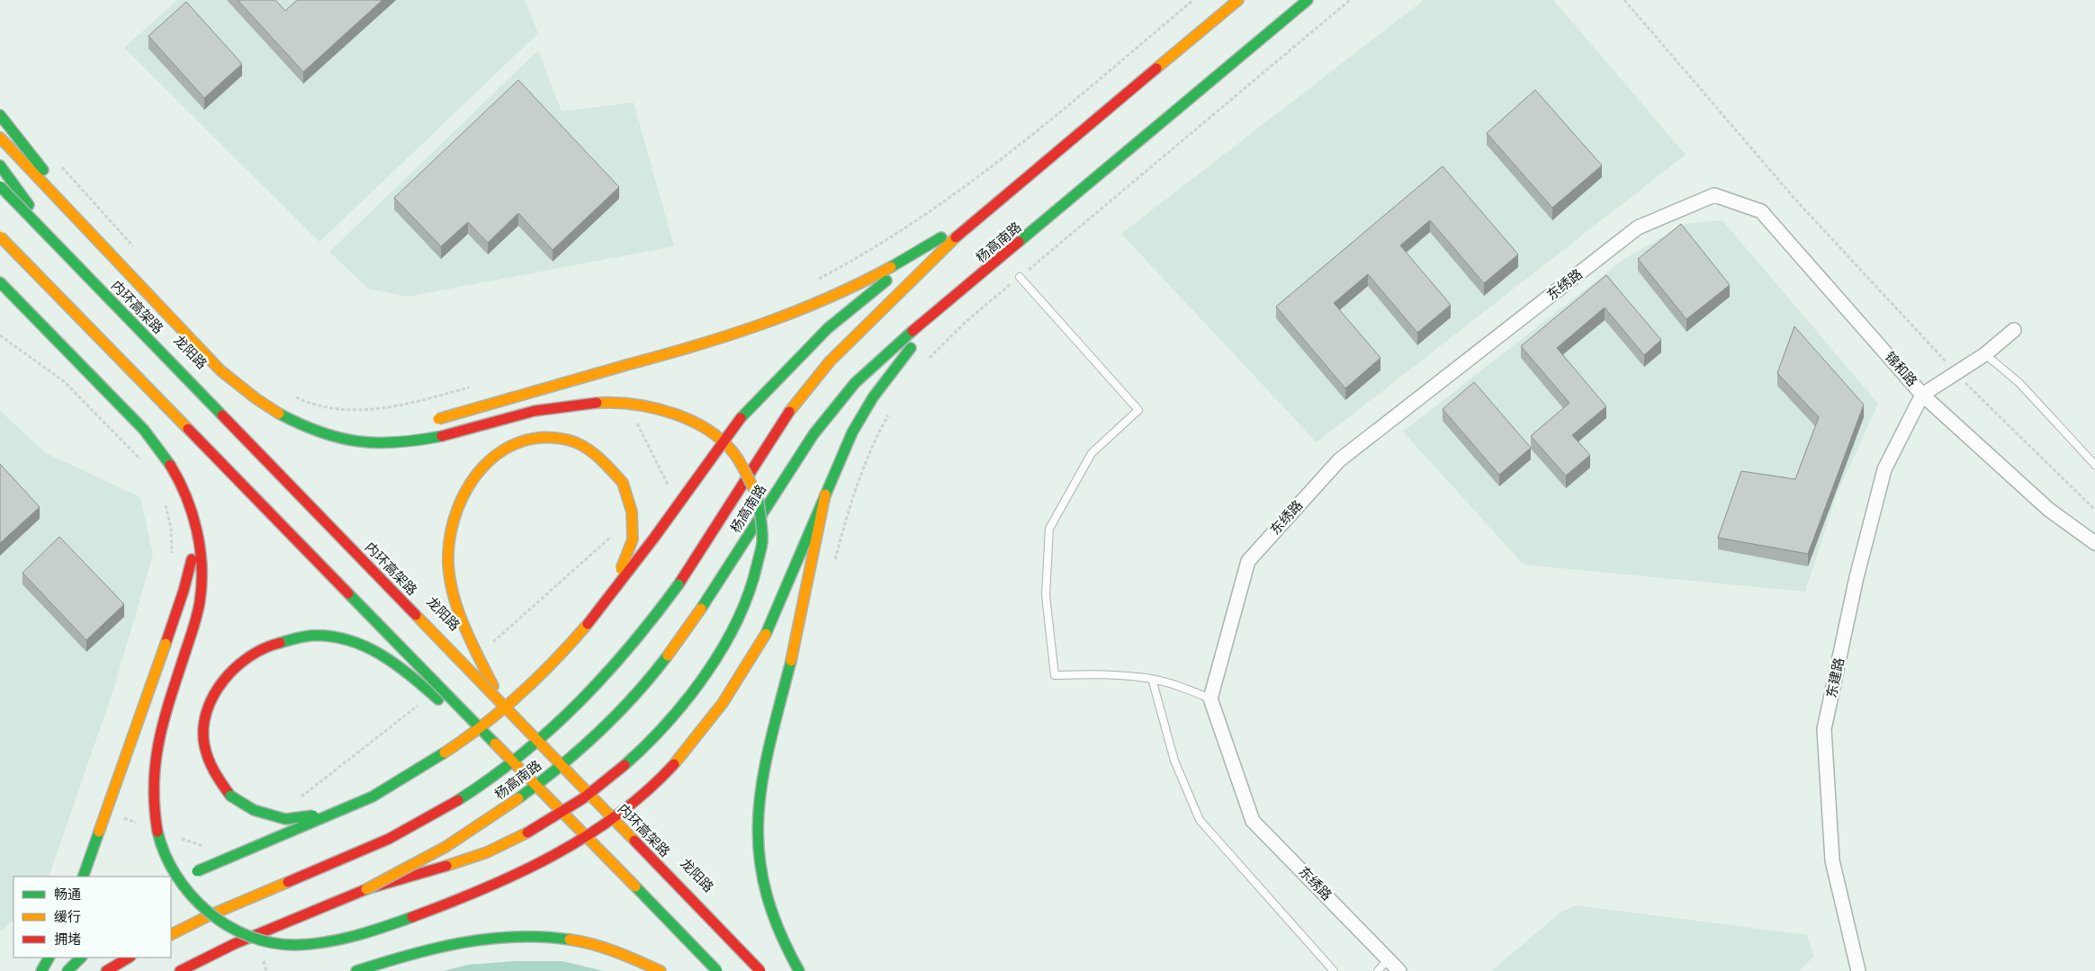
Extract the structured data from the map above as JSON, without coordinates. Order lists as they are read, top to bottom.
{
  "streets": {
    "main road": ["杨高南路", "内环高架路", "龙阳路"],
    "street": ["东绣路", "锦和路", "东建路"]
  },
  "crossings": [
    ["东绣路", "锦和路"],
    ["锦和路", "东建路"]
  ],
  "legend": ["畅通", "缓行", "拥堵"]
}
